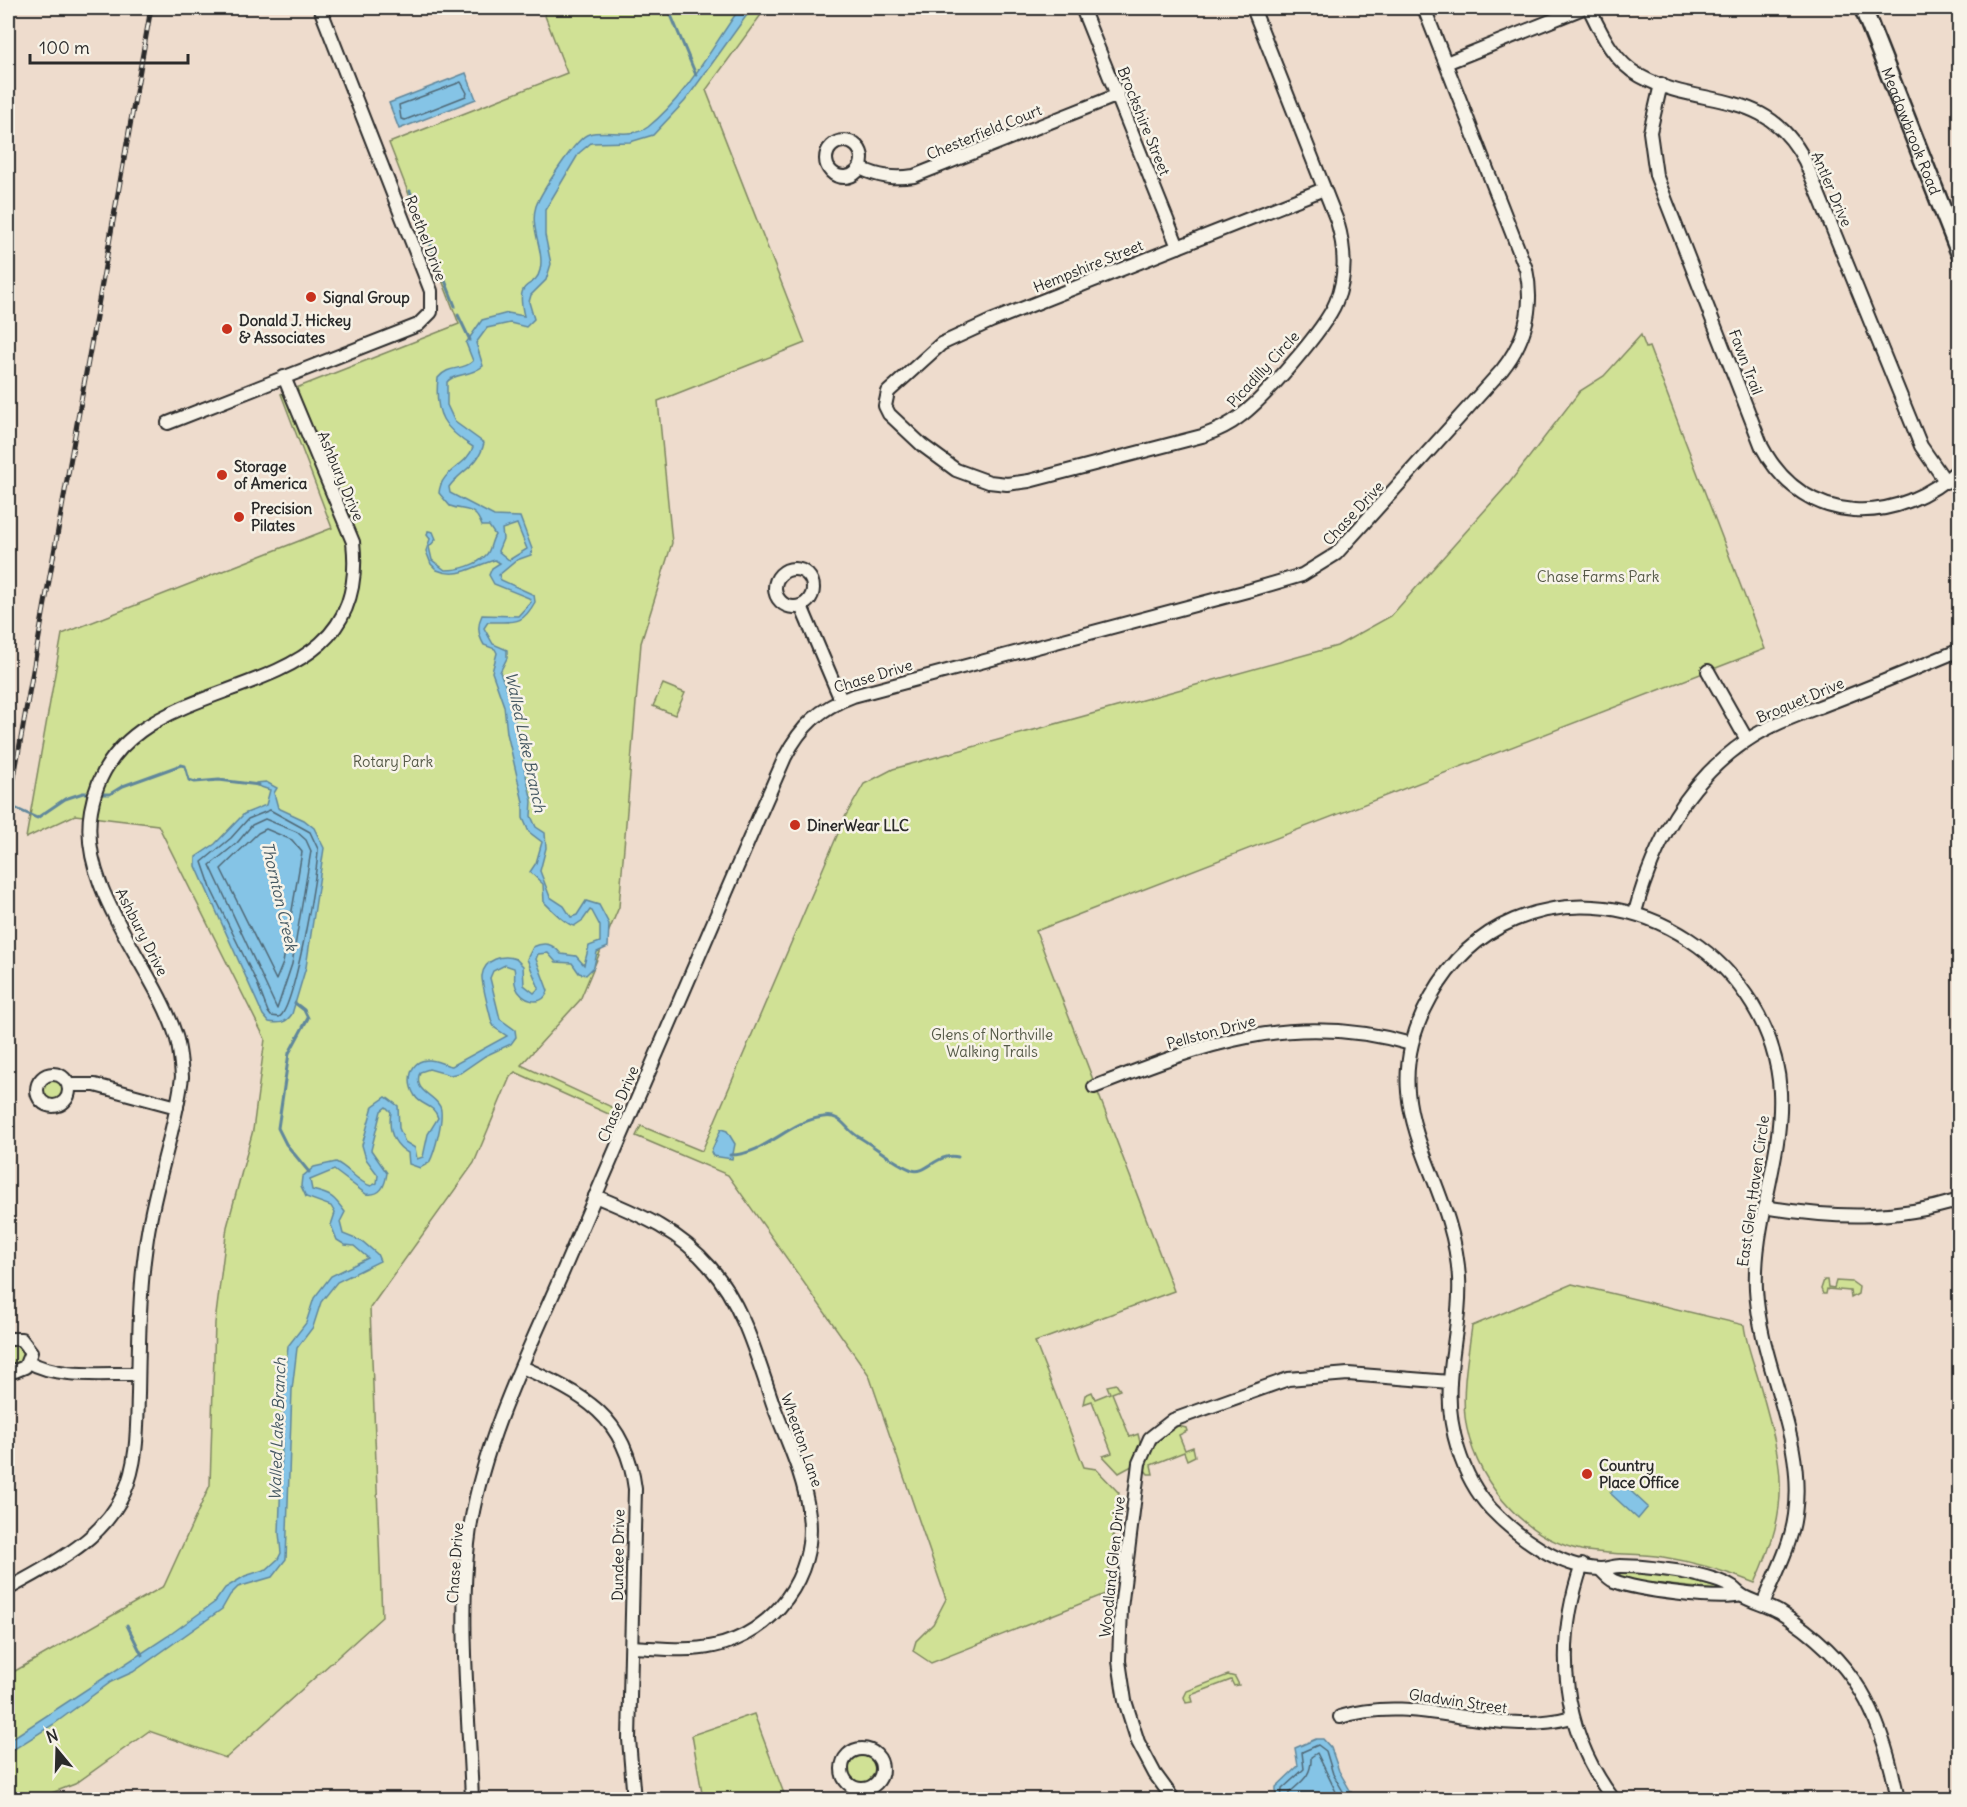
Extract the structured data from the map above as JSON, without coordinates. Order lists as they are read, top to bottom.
{
  "streets": {
    "street": [
      "Brockshire Street",
      "Meadowbrook Road",
      "Chesterfield Court",
      "Antler Drive",
      "Roethel Drive",
      "Hempshire Street",
      "Fawn Trail",
      "Picadilly Circle",
      "Ashbury Drive",
      "Chase Drive",
      "Broquet Drive",
      "Pellston Drive",
      "East Glen Haven Circle",
      "Wheaton Lane",
      "Dundee Drive",
      "Woodland Glen Drive",
      "Gladwin Street"
    ]
  },
  "crossings": [
    ["Brockshire Street", "Chesterfield Court"],
    ["Brockshire Street", "Hempshire Street"],
    ["Antler Drive", "Fawn Trail"],
    ["Roethel Drive", "Ashbury Drive"],
    ["Hempshire Street", "Picadilly Circle"],
    ["Chase Drive", "Wheaton Lane"],
    ["Chase Drive", "Dundee Drive"],
    ["Broquet Drive", "East Glen Haven Circle"],
    ["Pellston Drive", "East Glen Haven Circle"],
    ["East Glen Haven Circle", "Woodland Glen Drive"],
    ["Wheaton Lane", "Dundee Drive"]
  ],
  "water": ["Walled Lake Branch", "Thornton Creek"],
  "parks": ["Chase Farms Park", "Rotary Park", "Glens of Northville Walking Trails"],
  "places": [
    "Signal Group",
    "Donald J. Hickey & Associates",
    "Storage of America",
    "Precision Pilates",
    "DinerWear LLC",
    "Country Place Office"
  ],
  "scale_bar": "100 m",
  "north": "top"
}
